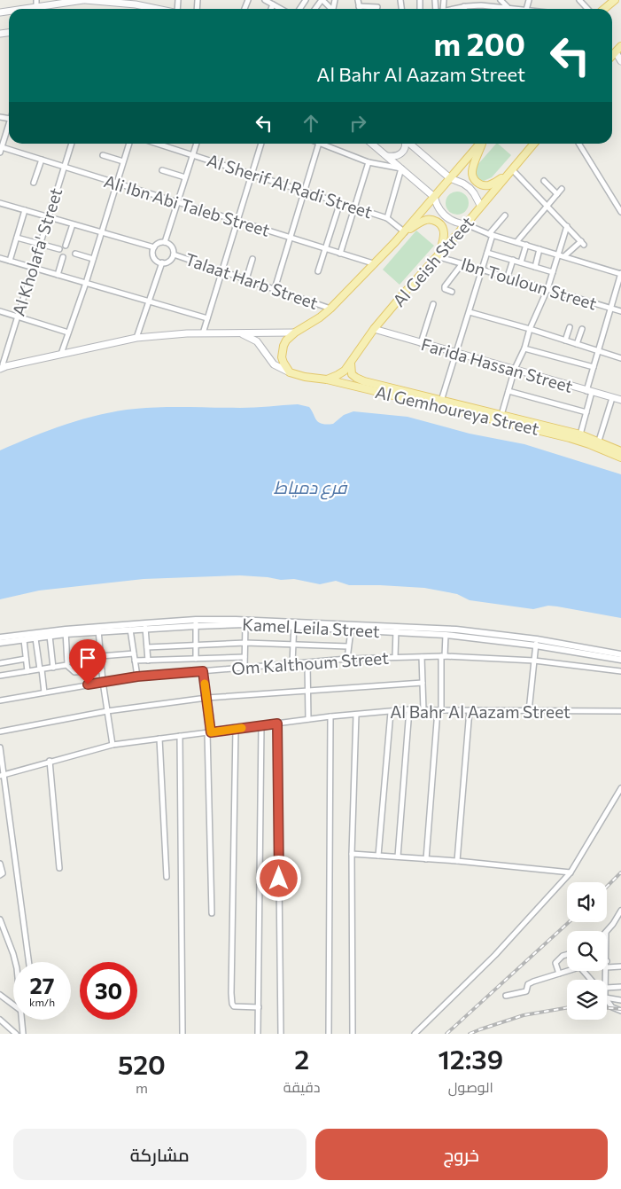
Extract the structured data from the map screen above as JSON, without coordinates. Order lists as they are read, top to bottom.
{
  "streets": {
    "main road": ["Al Geish Street", "Farida Hassan Street", "Al Gemhoureya Street"],
    "street": [
      "Al Sherif Al Radi Street",
      "Ali Ibn Abi Taleb Street",
      "Al Kholafa' Street",
      "Talaat Harb Street",
      "Ibn Touloun Street",
      "Kamel Leila Street",
      "Om Kalthoum Street",
      "Al Bahr Al Aazam Street"
    ]
  },
  "crossings": [
    ["Ali Ibn Abi Taleb Street", "Al Kholafa' Street"],
    ["Al Geish Street", "Ibn Touloun Street"],
    ["Al Geish Street", "Farida Hassan Street"],
    ["Al Geish Street", "Al Gemhoureya Street"]
  ],
  "water": ["فرع دمياط"],
  "page": {
    "turn": ["200 m", "Al Bahr Al Aazam Street"],
    "speed": "27 km/h",
    "limit": "30",
    "eta": [
      "12:39",
      "الوصول",
      "2",
      "دقيقة",
      "520",
      "m"
    ],
    "buttons": ["خروج", "مشاركة"]
  }
}
